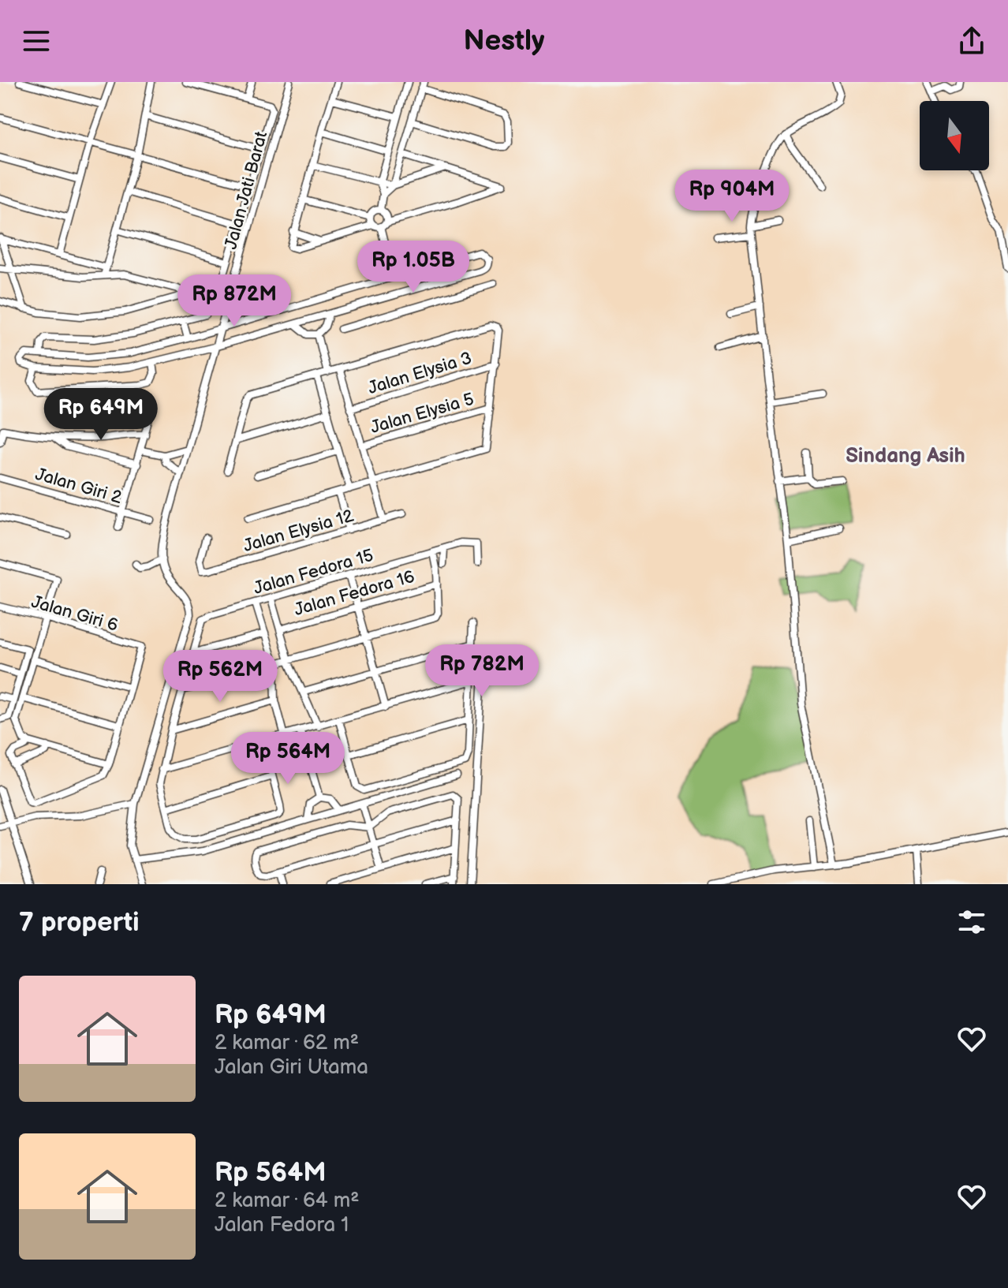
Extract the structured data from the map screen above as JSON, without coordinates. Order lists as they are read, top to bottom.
{
  "streets": {
    "street": [
      "Jalan Jati Barat",
      "Jalan Elysia 3",
      "Jalan Elysia 5",
      "Jalan Giri 2",
      "Jalan Elysia 12",
      "Jalan Fedora 15",
      "Jalan Fedora 16",
      "Jalan Giri 6"
    ]
  },
  "districts": ["Sindang Asih"],
  "north": "bottom",
  "page": {
    "header": "Nestly",
    "price": [
      "Rp 904M",
      "Rp 1.05B",
      "Rp 872M",
      "Rp 649M",
      "Rp 782M",
      "Rp 562M",
      "Rp 564M"
    ],
    "heading": "7 properti",
    "list": [
      {
        "name": "Rp 649M",
        "note": "2 kamar · 62 m² · Jalan Giri Utama"
      },
      {
        "name": "Rp 564M",
        "note": "2 kamar · 64 m² · Jalan Fedora 1"
      }
    ]
  }
}
